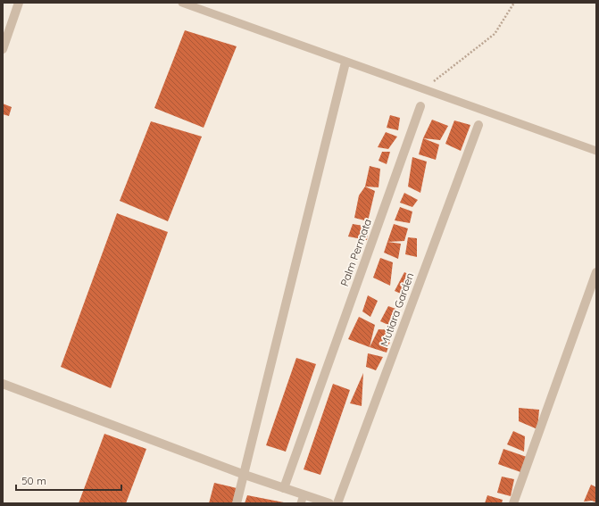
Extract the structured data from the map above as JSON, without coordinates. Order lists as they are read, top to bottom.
{
  "streets": {
    "street": ["Palm Permata", "Mutiara Garden"]
  },
  "scale_bar": "50 m"
}
